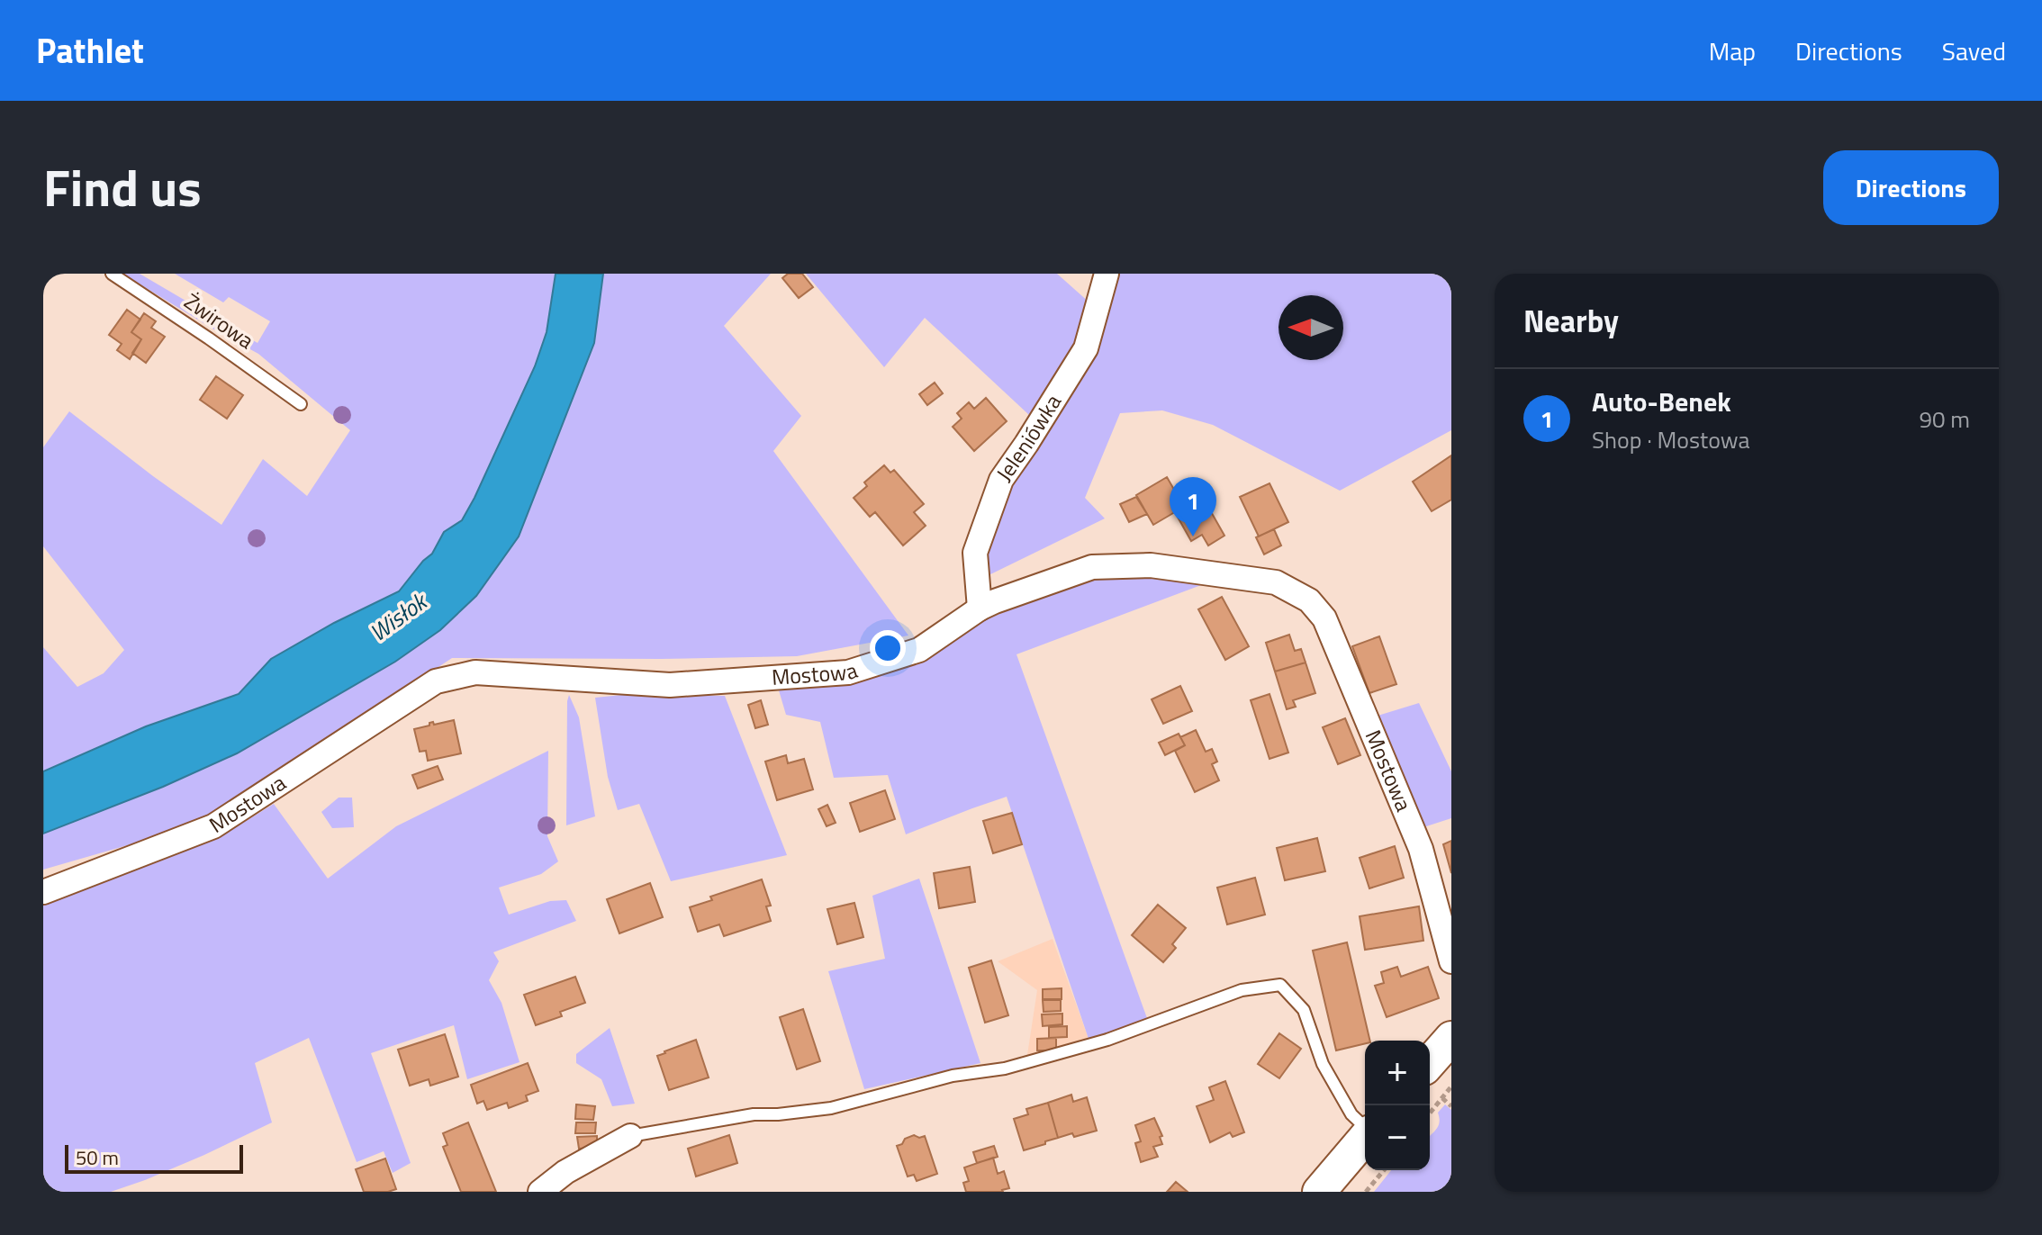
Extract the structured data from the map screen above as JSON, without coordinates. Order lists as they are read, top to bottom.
{
  "streets": {
    "street": ["Jeleniówka", "Mostowa"],
    "lane": ["Żwirowa"]
  },
  "crossings": [
    ["Jeleniówka", "Mostowa"]
  ],
  "water": ["Wisłok"],
  "scale_bar": "50 m",
  "north": "left",
  "page": {
    "header": "Pathlet",
    "nav": ["Map", "Directions", "Saved"],
    "title": "Find us",
    "buttons": "Directions",
    "heading": "Nearby",
    "list": [
      {
        "mark": "1",
        "name": "Auto-Benek",
        "note": "Shop · Mostowa",
        "value": "90 m"
      }
    ],
    "pins": "1",
    "map_buttons": ["+", "−"],
    "scale": "50 m"
  }
}
